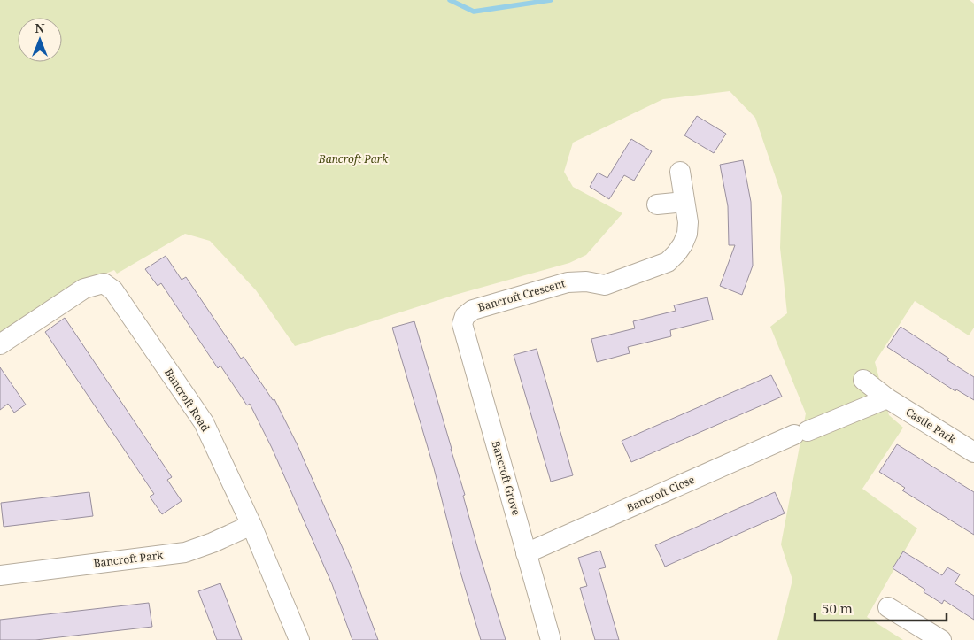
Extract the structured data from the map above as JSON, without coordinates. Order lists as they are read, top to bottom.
{
  "streets": {
    "street": [
      "Bancroft Crescent",
      "Bancroft Road",
      "Castle Park",
      "Bancroft Grove",
      "Bancroft Close",
      "Bancroft Park"
    ]
  },
  "crossings": [
    ["Bancroft Crescent", "Bancroft Grove"],
    ["Bancroft Road", "Bancroft Park"],
    ["Castle Park", "Bancroft Close"],
    ["Bancroft Grove", "Bancroft Close"]
  ],
  "parks": ["Bancroft Park"],
  "scale_bar": "50 m",
  "north": "top"
}
